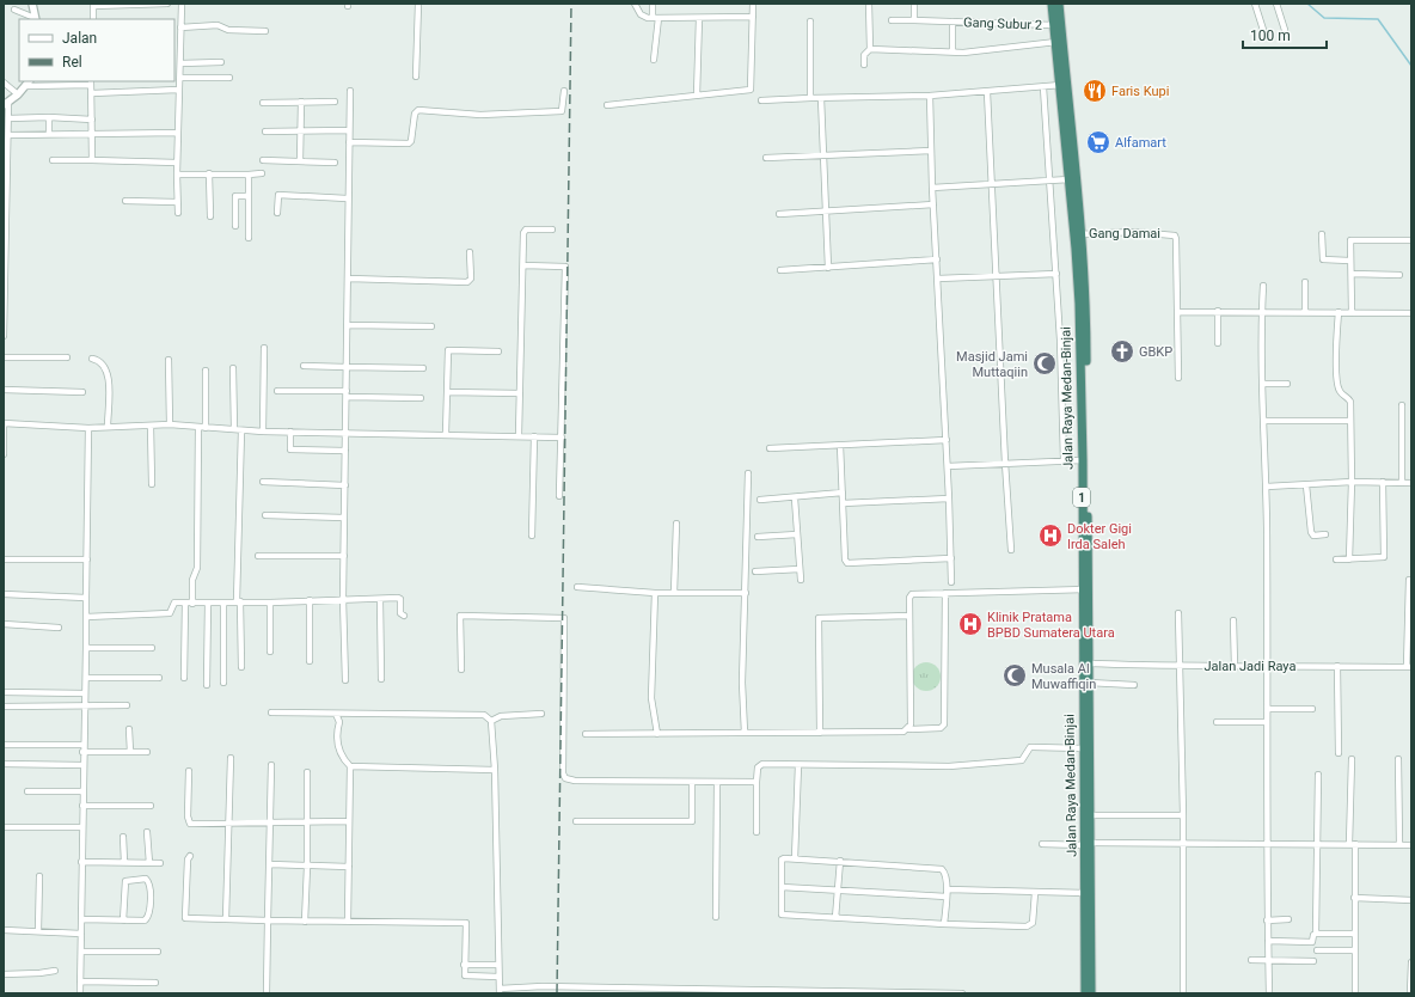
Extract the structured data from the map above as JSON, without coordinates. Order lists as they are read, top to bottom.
{
  "streets": {
    "highway": ["Jalan Raya Medan-Binjai", "1"],
    "street": ["Gang Subur 2", "Gang Damai", "Jalan Jadi Raya"]
  },
  "crossings": [
    ["Gang Subur 2", "Jalan Raya Medan-Binjai"],
    ["Gang Damai", "Jalan Raya Medan-Binjai"],
    ["Jalan Raya Medan-Binjai", "Jalan Jadi Raya"]
  ],
  "places": {
    "restaurant": ["Faris Kupi"],
    "supermarket": ["Alfamart"],
    "church": ["GBKP"],
    "mosque": ["Masjid Jami Muttaqiin", "Musala Al Muwaffiqin"],
    "hospital": ["Dokter Gigi Irda Saleh", "Klinik Pratama BPBD Sumatera Utara"]
  },
  "legend": ["Jalan", "Rel"],
  "scale_bar": "100 m"
}
